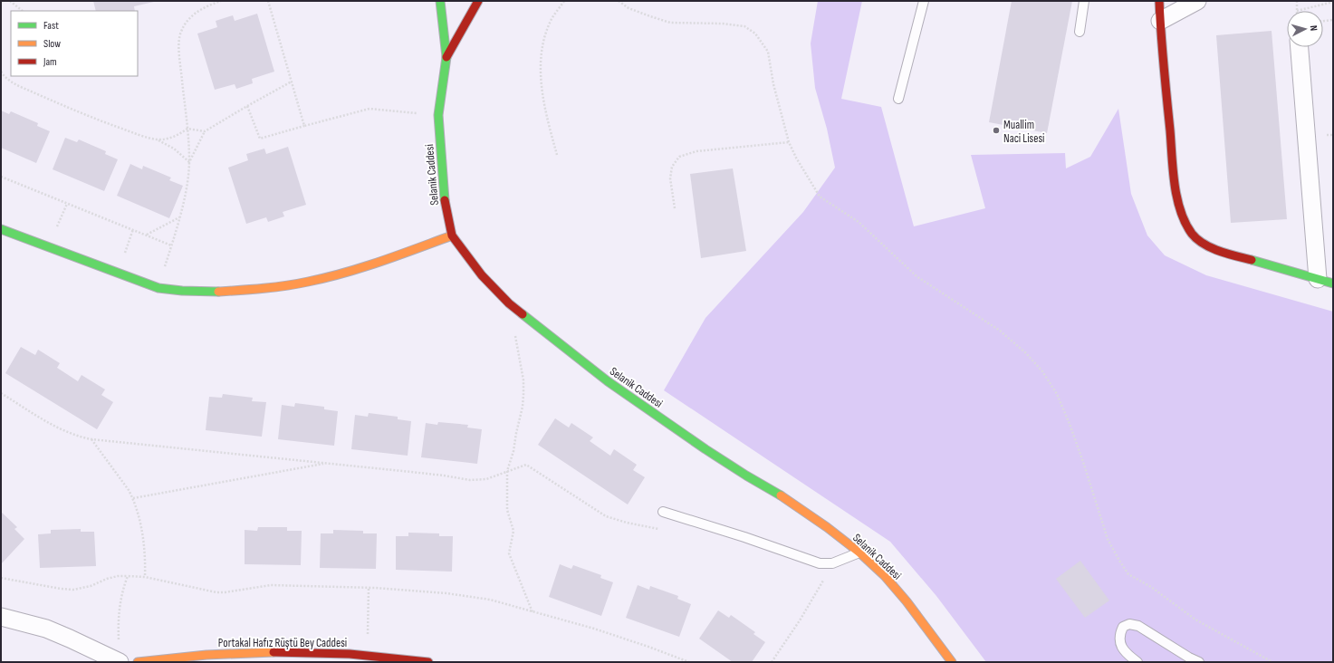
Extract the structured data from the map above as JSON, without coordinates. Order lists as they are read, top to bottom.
{
  "streets": {
    "main road": ["Selanik Caddesi", "Portakal Hafız Rüştü Bey Caddesi"]
  },
  "places": ["Muallim Naci Lisesi"],
  "legend": ["Fast", "Slow", "Jam"],
  "north": "right"
}
